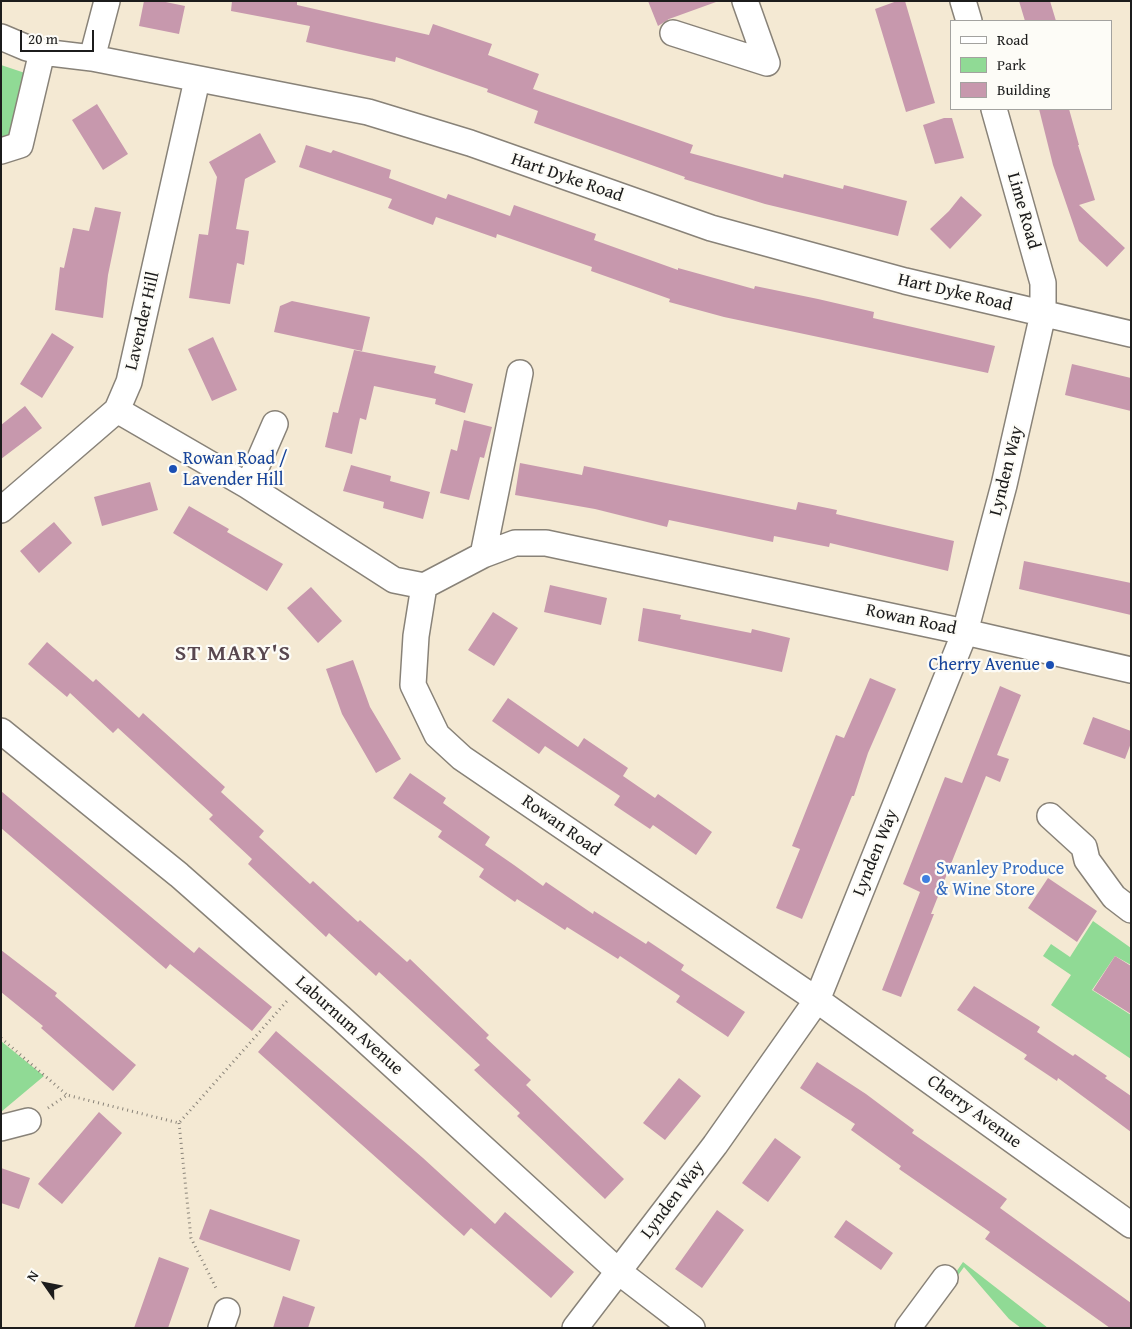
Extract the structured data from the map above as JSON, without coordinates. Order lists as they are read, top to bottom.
{
  "streets": {
    "street": [
      "Hart Dyke Road",
      "Lime Road",
      "Lavender Hill",
      "Lynden Way",
      "Rowan Road",
      "Laburnum Avenue",
      "Cherry Avenue"
    ]
  },
  "crossings": [
    ["Hart Dyke Road", "Lime Road"],
    ["Hart Dyke Road", "Lavender Hill"],
    ["Hart Dyke Road", "Lynden Way"],
    ["Lime Road", "Lynden Way"],
    ["Lynden Way", "Rowan Road"],
    ["Lynden Way", "Laburnum Avenue"],
    ["Lynden Way", "Cherry Avenue"],
    ["Rowan Road", "Cherry Avenue"]
  ],
  "districts": ["ST MARY'S"],
  "places": ["Rowan Road / Lavender Hill", "Cherry Avenue", "Swanley Produce & Wine Store"],
  "legend": ["Road", "Park", "Building"],
  "scale_bar": "20 m",
  "north": "top left"
}
